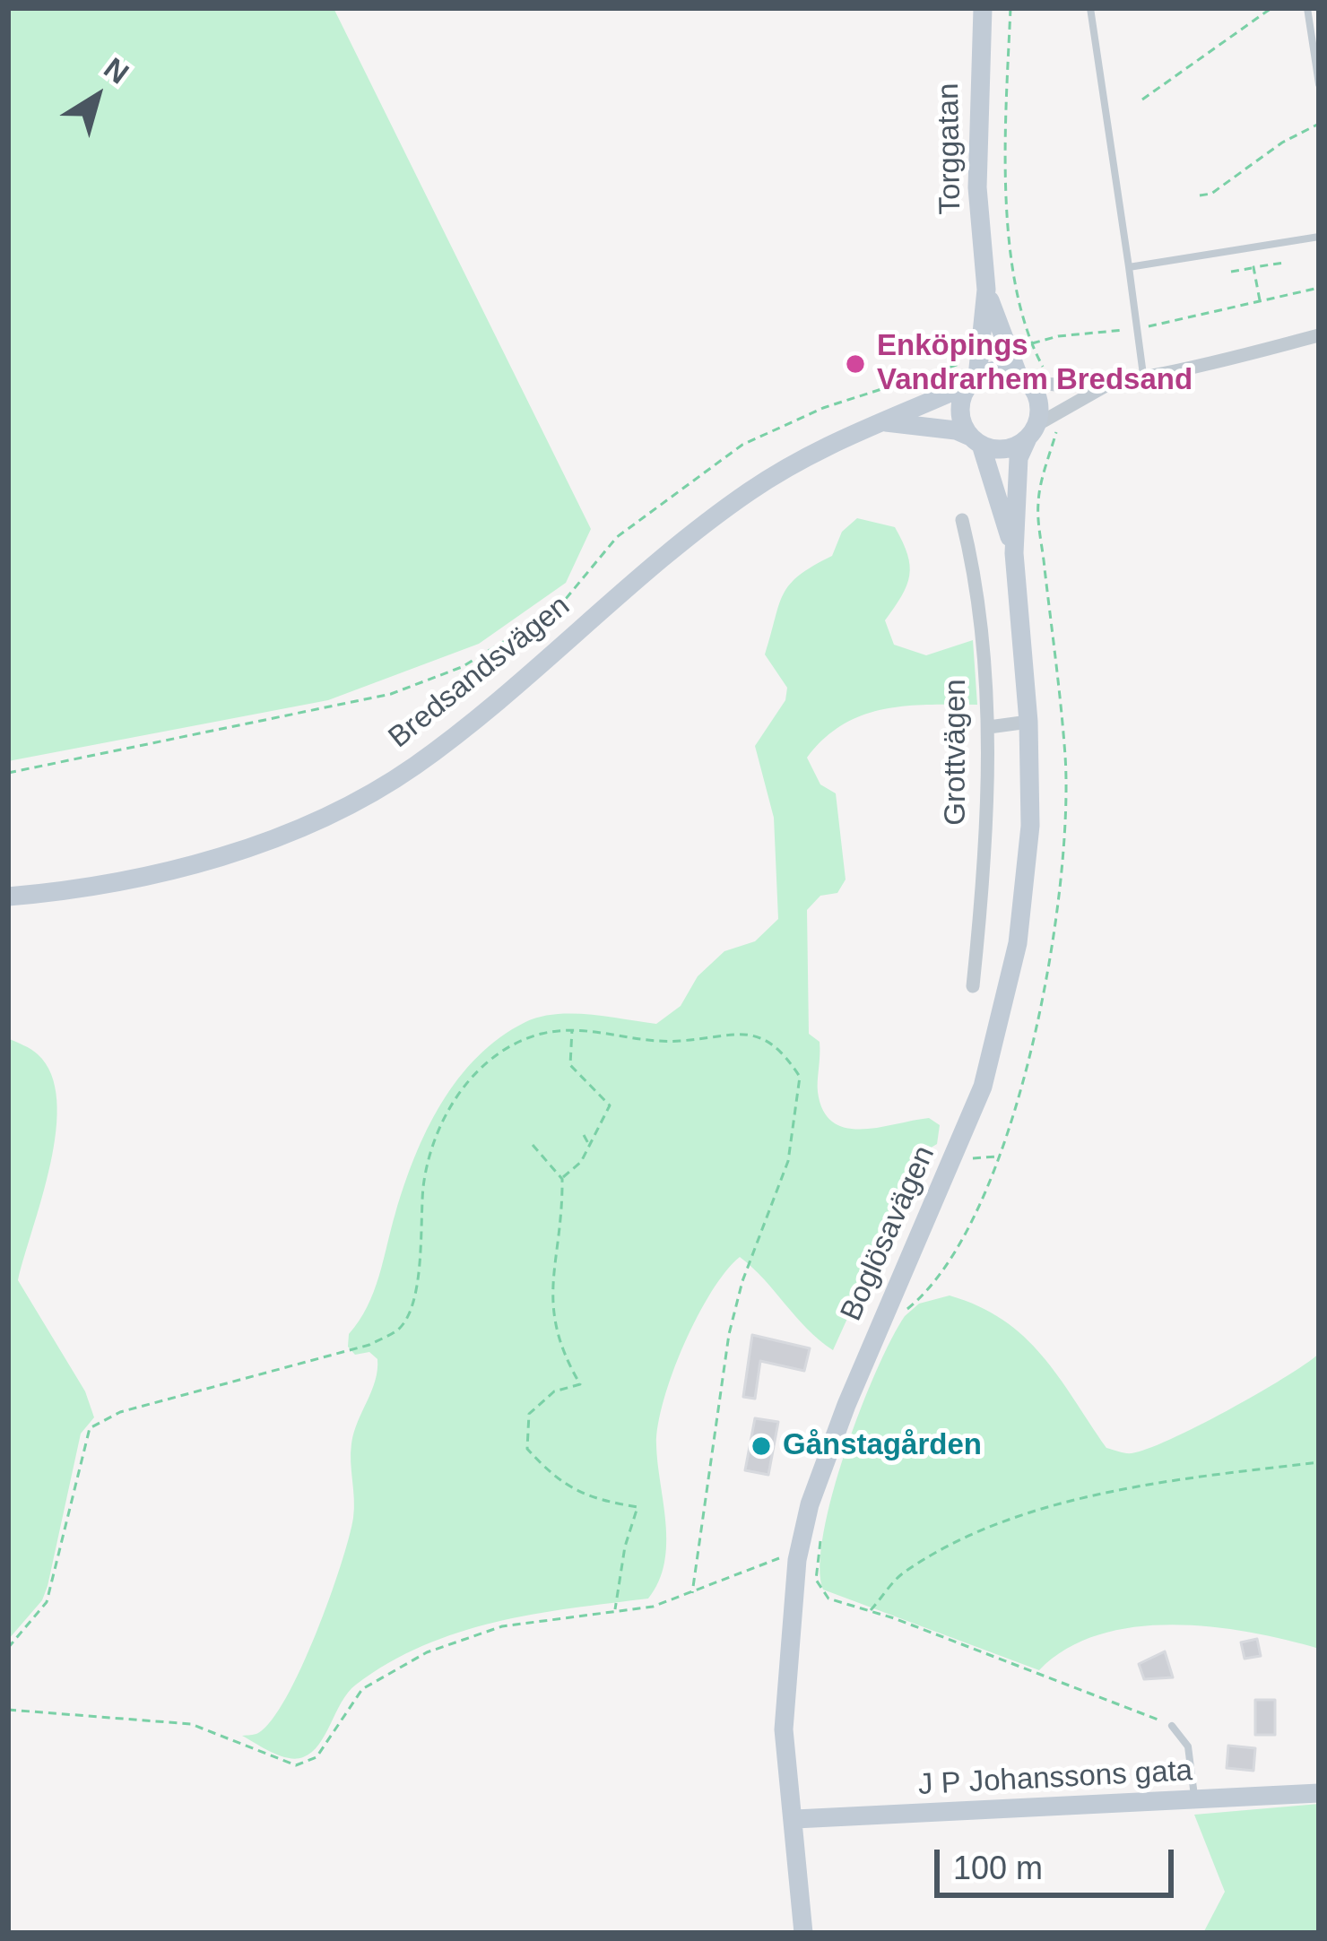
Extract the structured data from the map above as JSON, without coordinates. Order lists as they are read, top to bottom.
{
  "streets": {
    "street": [
      "Torggatan",
      "Bredsandsvägen",
      "Grottvägen",
      "Boglösavägen",
      "J P Johanssons gata"
    ]
  },
  "crossings": [
    ["Torggatan", "Bredsandsvägen"],
    ["Torggatan", "Boglösavägen"],
    ["Bredsandsvägen", "Boglösavägen"],
    ["Boglösavägen", "J P Johanssons gata"]
  ],
  "places": ["Enköpings Vandrarhem Bredsand", "Gånstagården"],
  "scale_bar": "100 m",
  "north": "top right"
}
